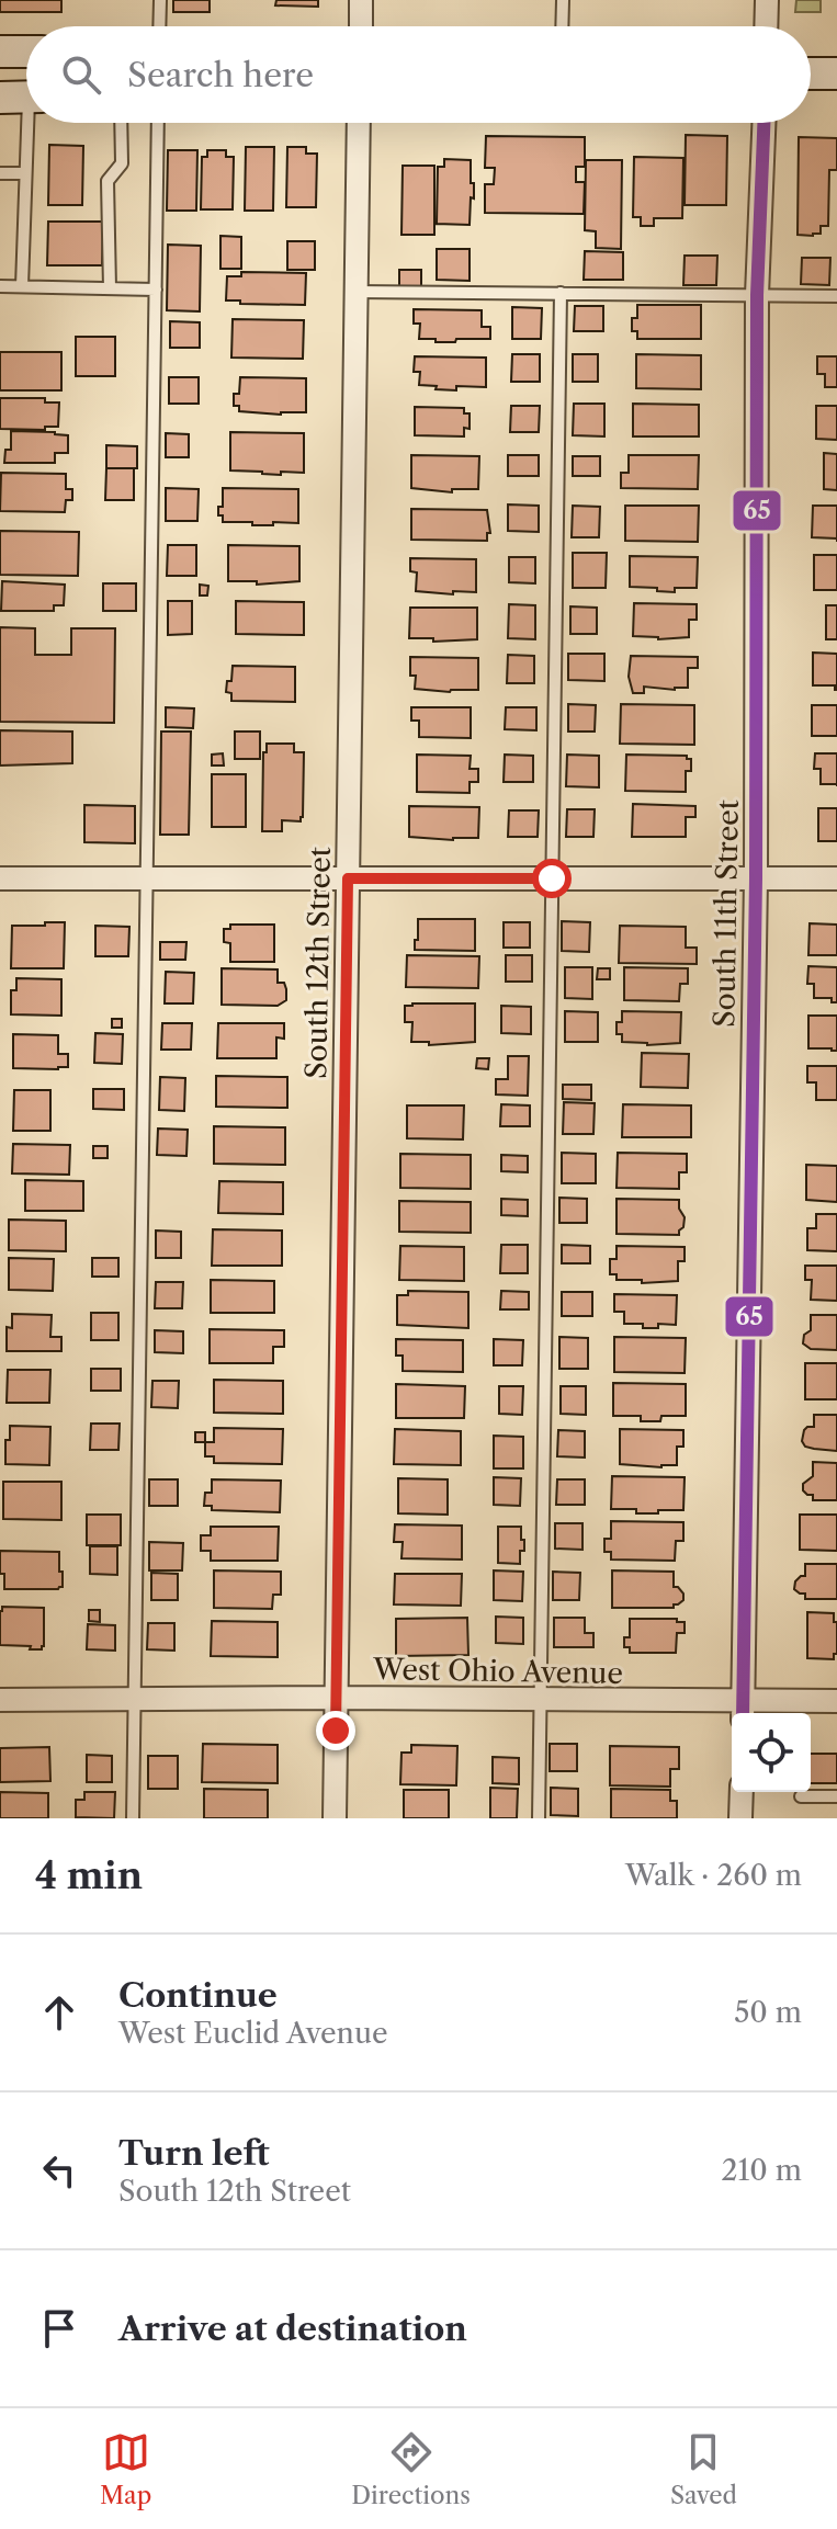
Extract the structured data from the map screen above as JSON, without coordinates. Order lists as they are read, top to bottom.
{
  "streets": {
    "street": ["South 11th Street", "South 12th Street", "West Ohio Avenue"]
  },
  "crossings": [
    ["South 11th Street", "West Ohio Avenue"],
    ["South 12th Street", "West Ohio Avenue"]
  ],
  "lines": ["transit line 65"],
  "page": {
    "search": "Search here",
    "heading": ["4 min", "Walk · 260 m"],
    "list": [
      ["Continue", "West Euclid Avenue", "50 m"],
      ["Turn left", "South 12th Street", "210 m"],
      "Arrive at destination"
    ],
    "nav": ["Map", "Directions", "Saved"]
  }
}
